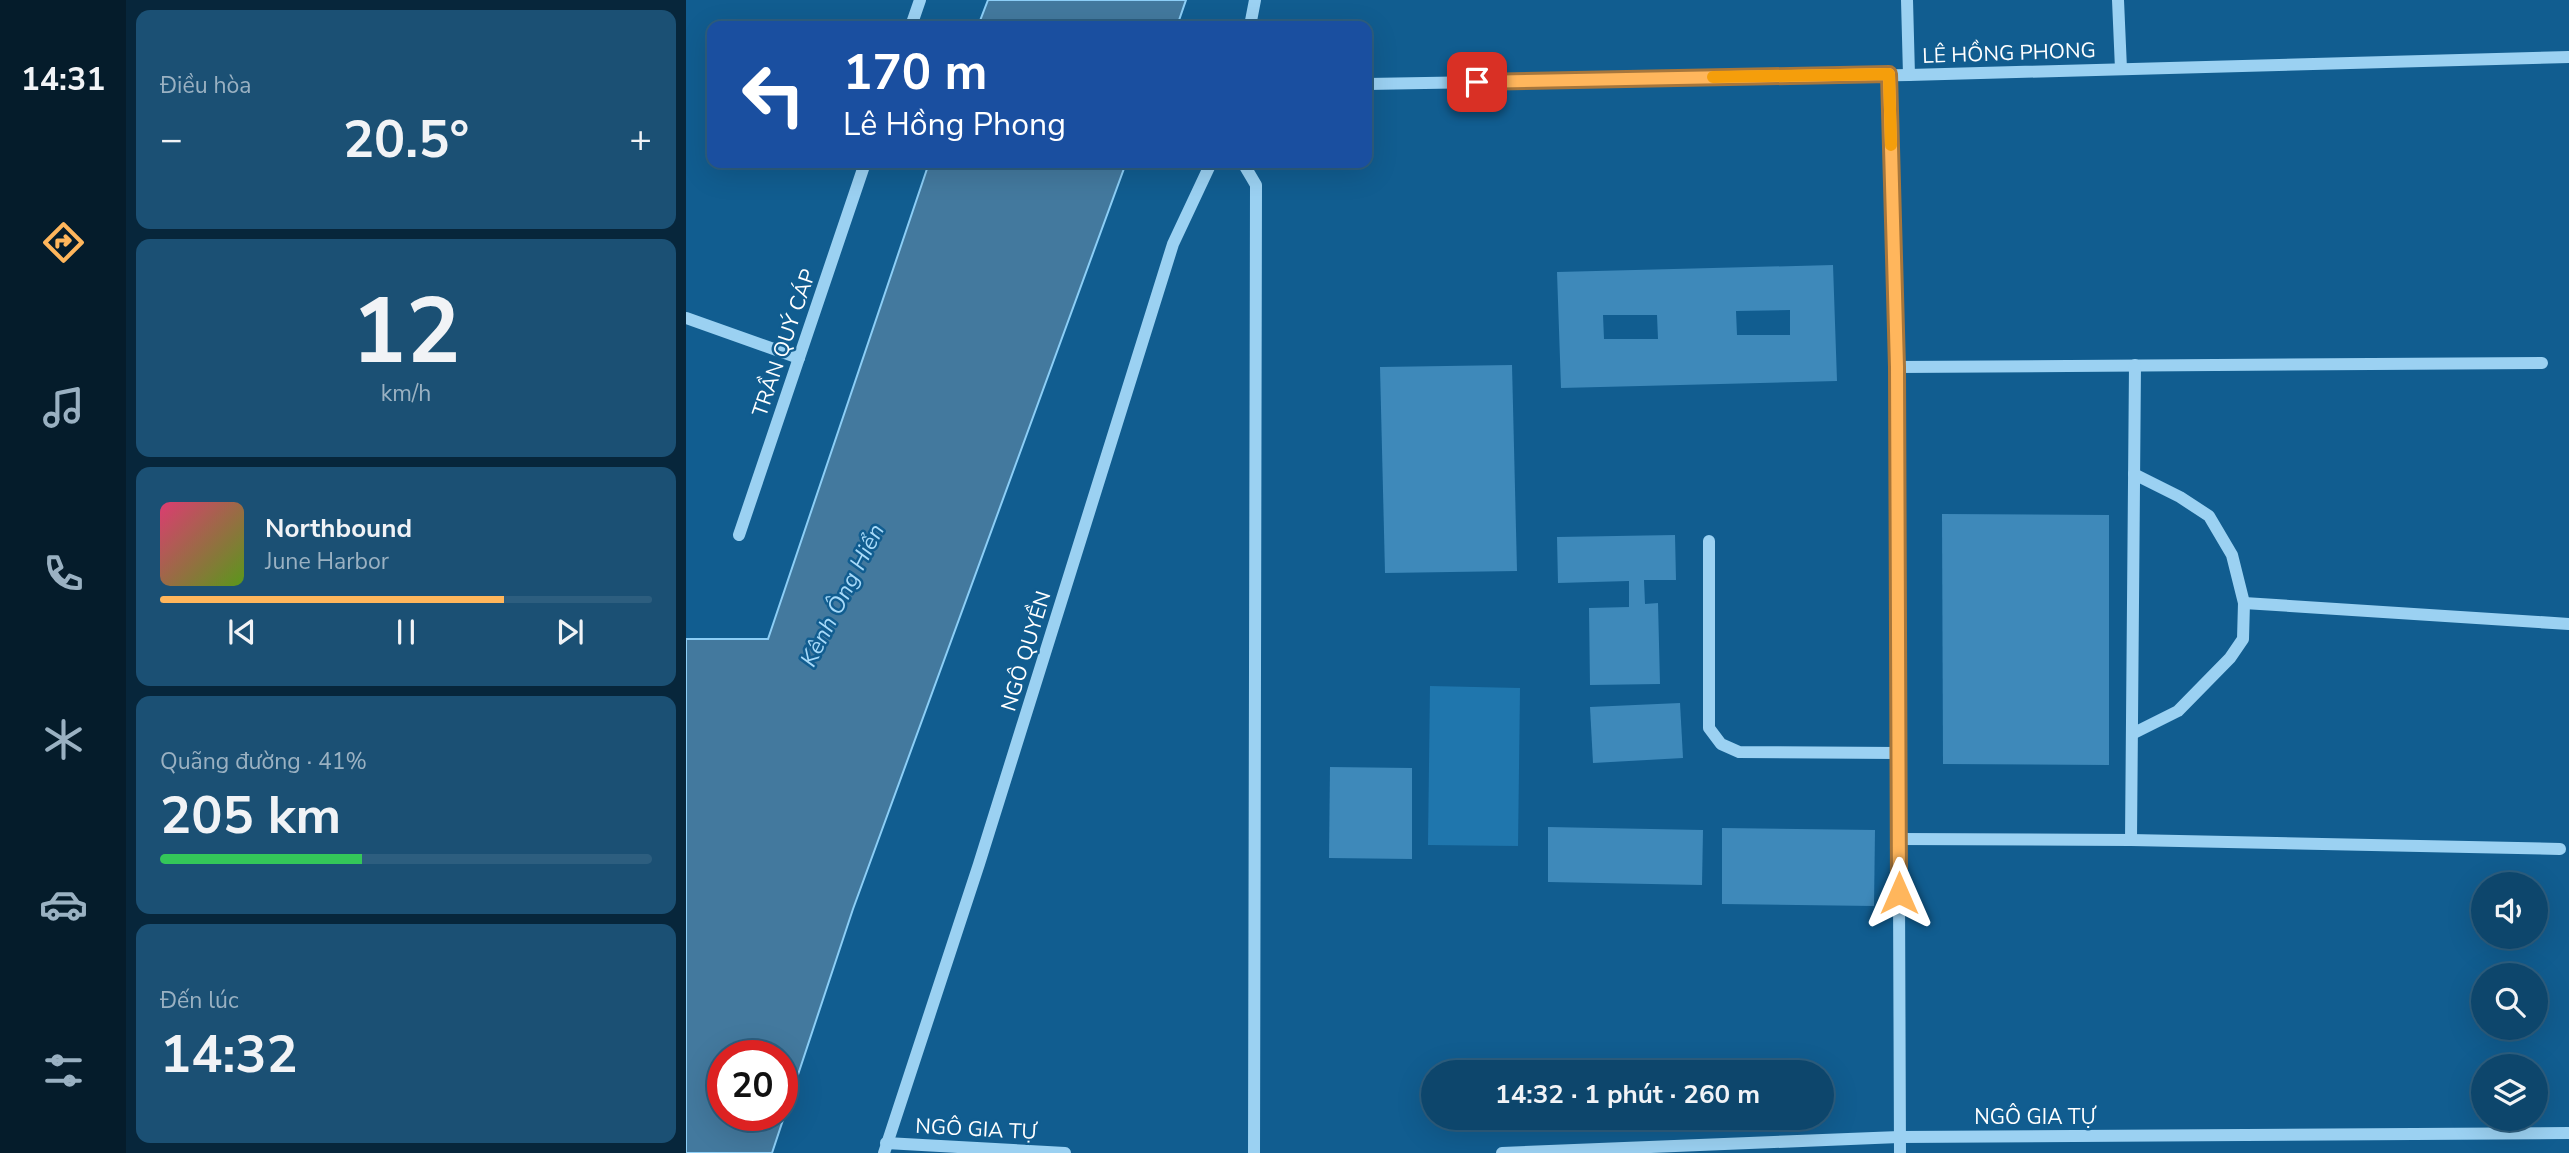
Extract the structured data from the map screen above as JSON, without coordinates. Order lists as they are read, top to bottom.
{
  "streets": {
    "street": [
      "LÊ HỒNG PHONG",
      "TRẦN QUÝ CÁP",
      "NGÔ QUYỀN",
      "NGÔ GIA TỰ"
    ]
  },
  "crossings": [
    ["NGÔ QUYỀN", "NGÔ GIA TỰ"]
  ],
  "water": ["Kênh Ông Hiển"],
  "page": {
    "tabs": "14:31",
    "tile": [
      "Điều hòa",
      ["12", "km/h"],
      ["Quãng đường · 41%", "205 km"],
      ["Đến lúc", "14:32"]
    ],
    "turn": ["170 m", "Lê Hồng Phong"],
    "heat": ["−", "20.5°", "+"],
    "song": ["Northbound", "June Harbor"],
    "limit": "20",
    "trip": "14:32 · 1 phút · 260 m"
  }
}
